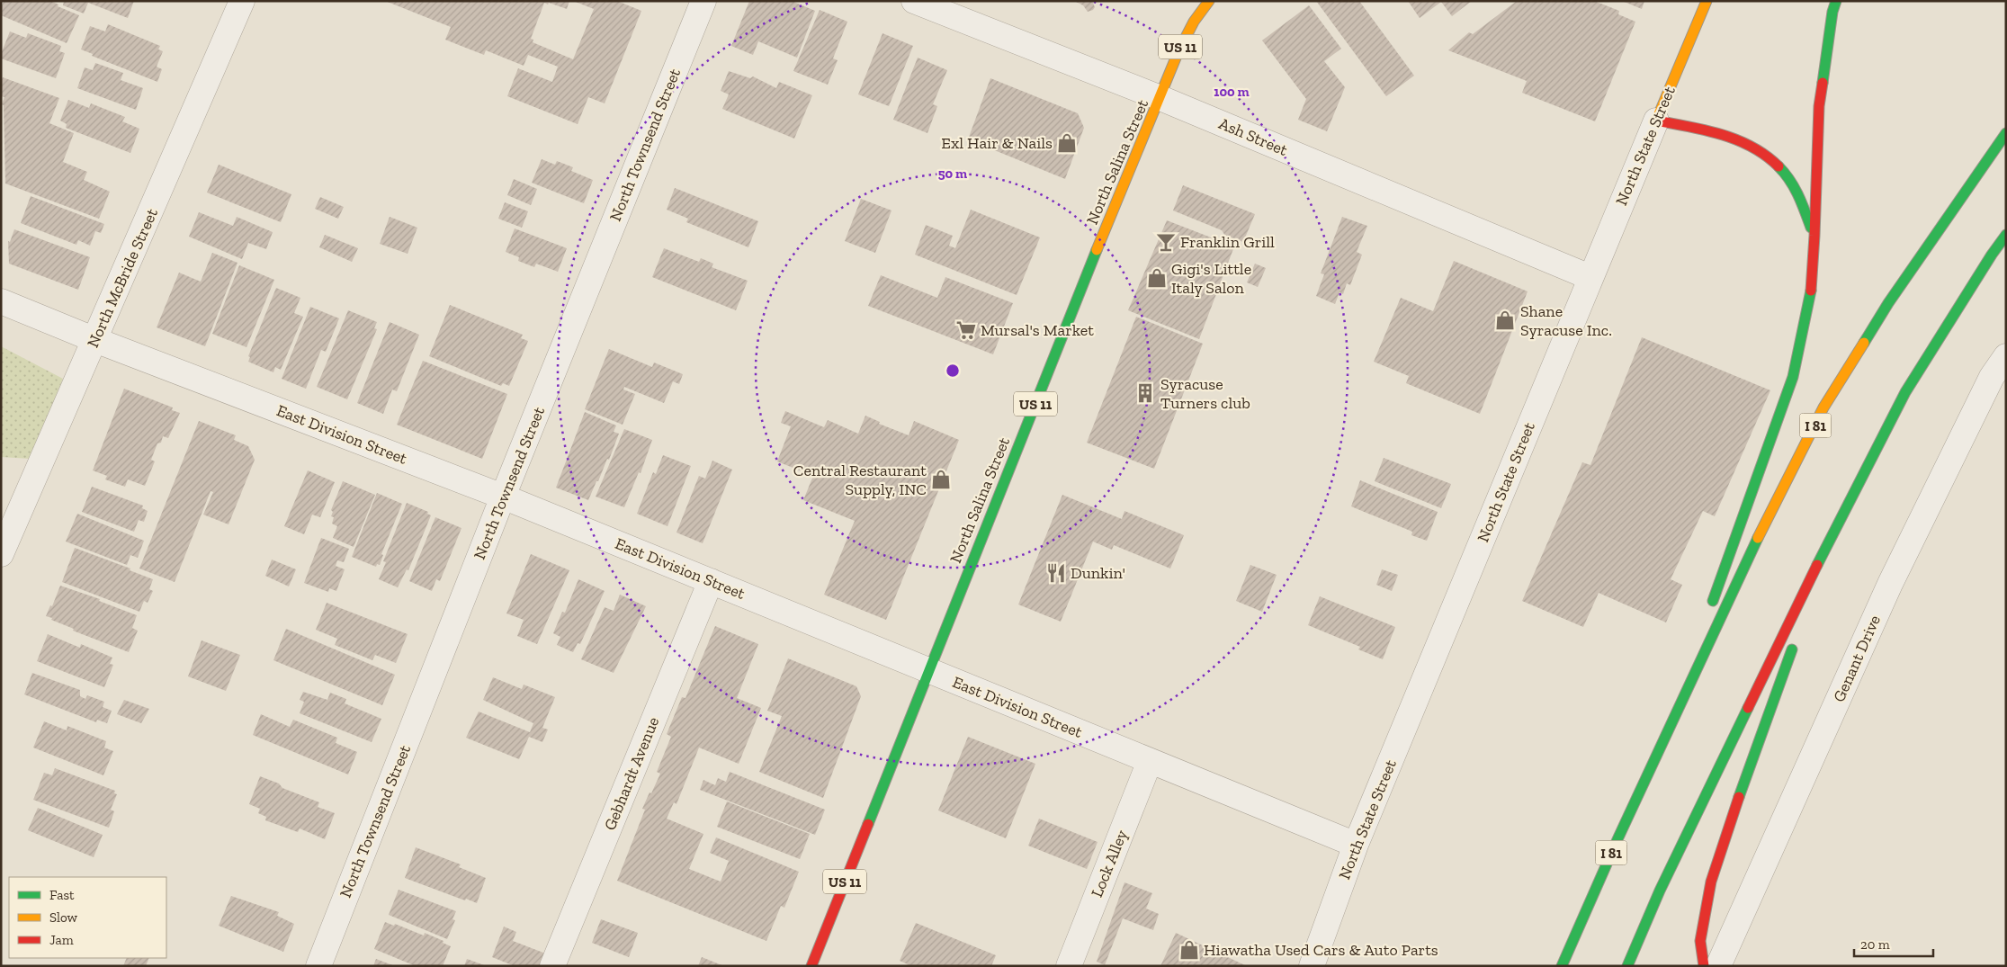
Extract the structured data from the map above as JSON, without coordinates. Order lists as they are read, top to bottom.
{
  "streets": {
    "main road": [
      "US 11",
      "North State Street",
      "North Salina Street",
      "I 81"
    ],
    "street": [
      "Ash Street",
      "North Townsend Street",
      "North McBride Street",
      "East Division Street",
      "Genant Drive",
      "Gebhardt Avenue",
      "Lock Alley"
    ]
  },
  "crossings": [
    ["Ash Street", "North State Street"],
    ["Ash Street", "North Salina Street"],
    ["North Townsend Street", "East Division Street"],
    ["North State Street", "East Division Street"],
    ["North Salina Street", "East Division Street"],
    ["North McBride Street", "East Division Street"],
    ["East Division Street", "Gebhardt Avenue"],
    ["East Division Street", "Lock Alley"]
  ],
  "places": {
    "shop": [
      "Exl Hair & Nails",
      "Gigi's Little Italy Salon",
      "Shane Syracuse Inc.",
      "Central Restaurant Supply, INC",
      "Hiawatha Used Cars & Auto Parts"
    ],
    "bar": ["Franklin Grill"],
    "supermarket": ["Mursal's Market"],
    "building": ["Syracuse Turners club"],
    "restaurant": ["Dunkin'"]
  },
  "legend": ["Fast", "Slow", "Jam"],
  "scale_bar": "20 m",
  "rings": ["100 m", "50 m"]
}
